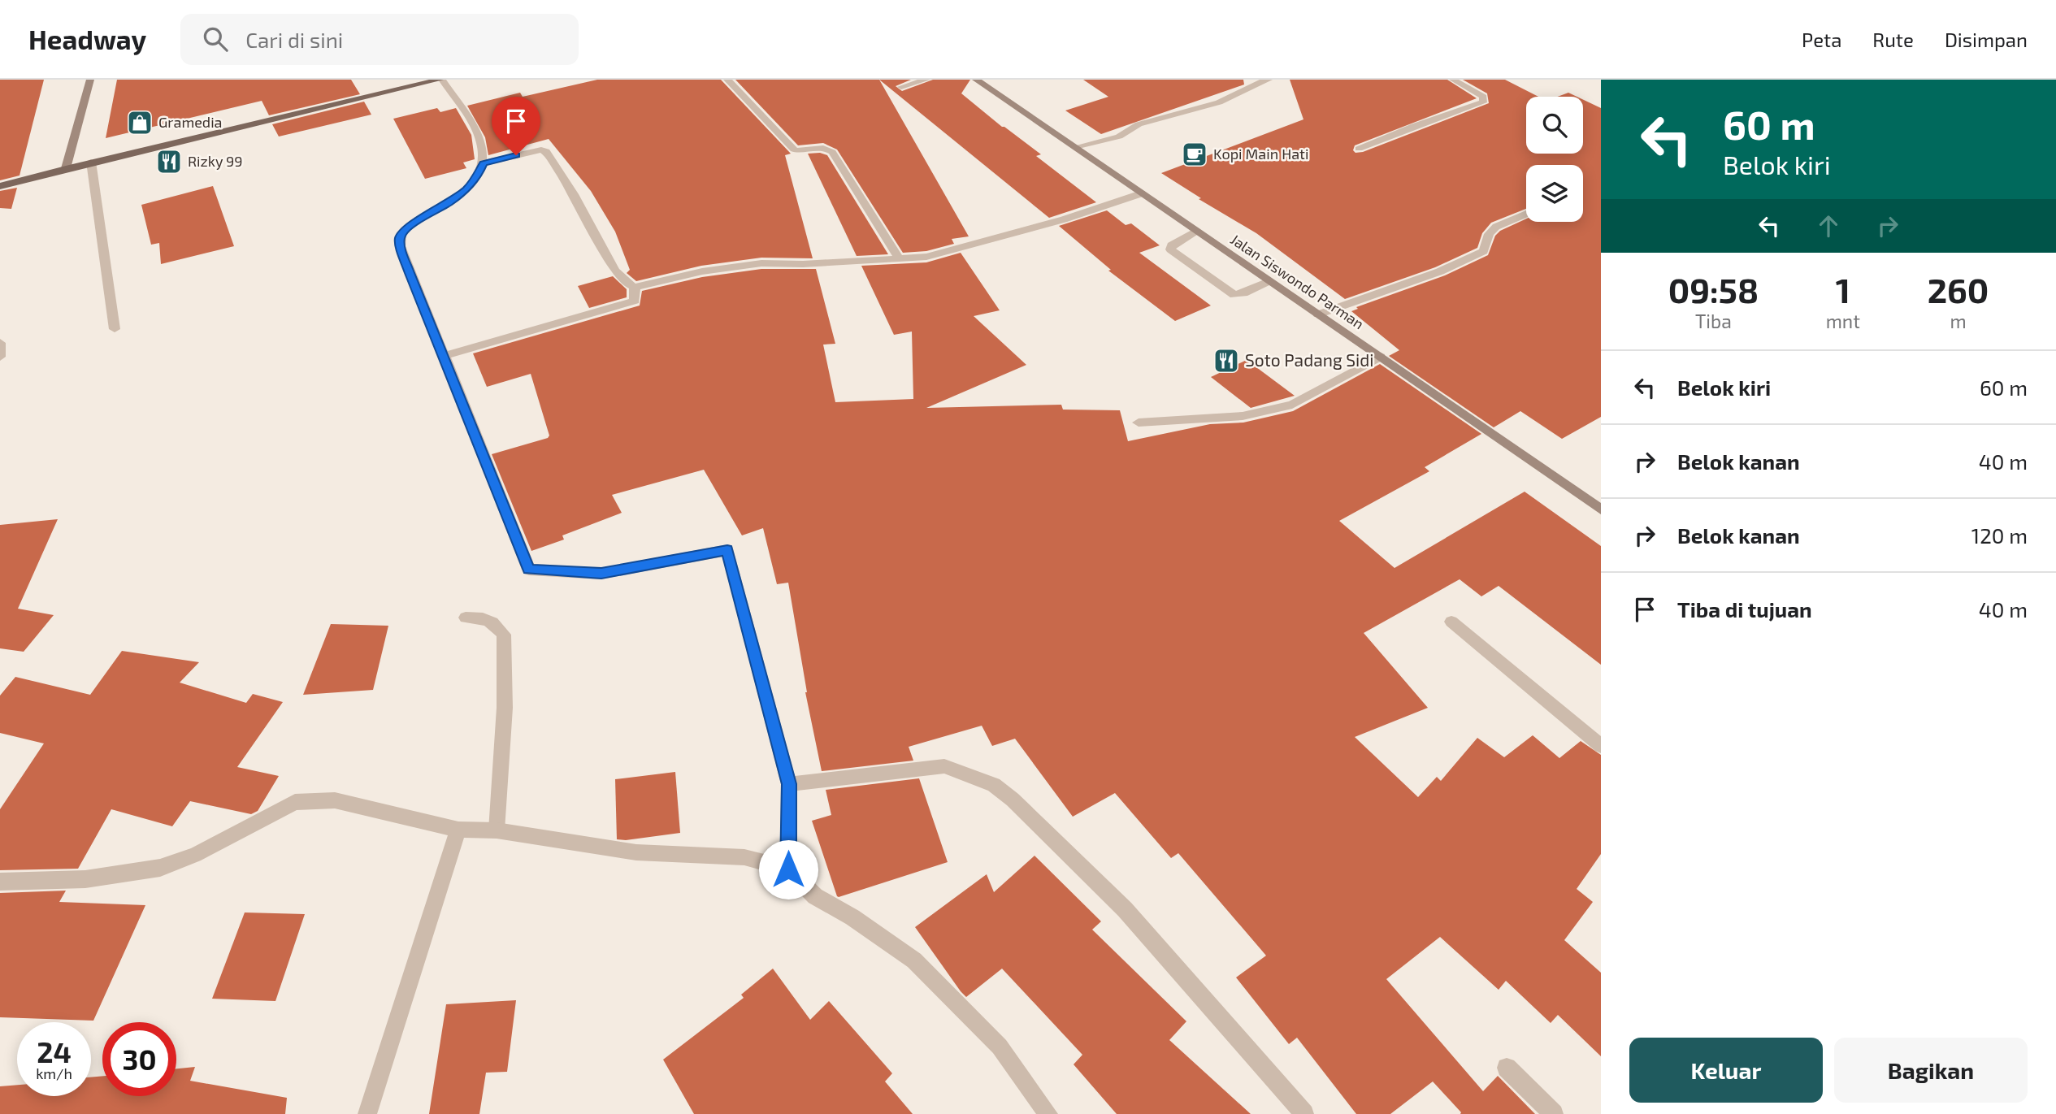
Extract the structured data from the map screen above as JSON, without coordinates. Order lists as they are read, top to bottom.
{
  "streets": {
    "street": ["Jalan Siswondo Parman"]
  },
  "places": {
    "shop": ["Gramedia"],
    "cafe": ["Kopi Main Hati"],
    "restaurant": ["Rizky 99", "Soto Padang Sidi"]
  },
  "page": {
    "header": "Headway",
    "search": "Cari di sini",
    "nav": ["Peta", "Rute", "Disimpan"],
    "turn": ["60 m", "Belok kiri"],
    "eta": [
      "09:58",
      "Tiba",
      "1",
      "mnt",
      "260",
      "m"
    ],
    "list": [
      {
        "name": "Belok kiri",
        "value": "60 m"
      },
      {
        "name": "Belok kanan",
        "value": "40 m"
      },
      {
        "name": "Belok kanan",
        "value": "120 m"
      },
      {
        "name": "Tiba di tujuan",
        "value": "40 m"
      }
    ],
    "speed": "24 km/h",
    "limit": "30",
    "buttons": ["Keluar", "Bagikan"]
  }
}
